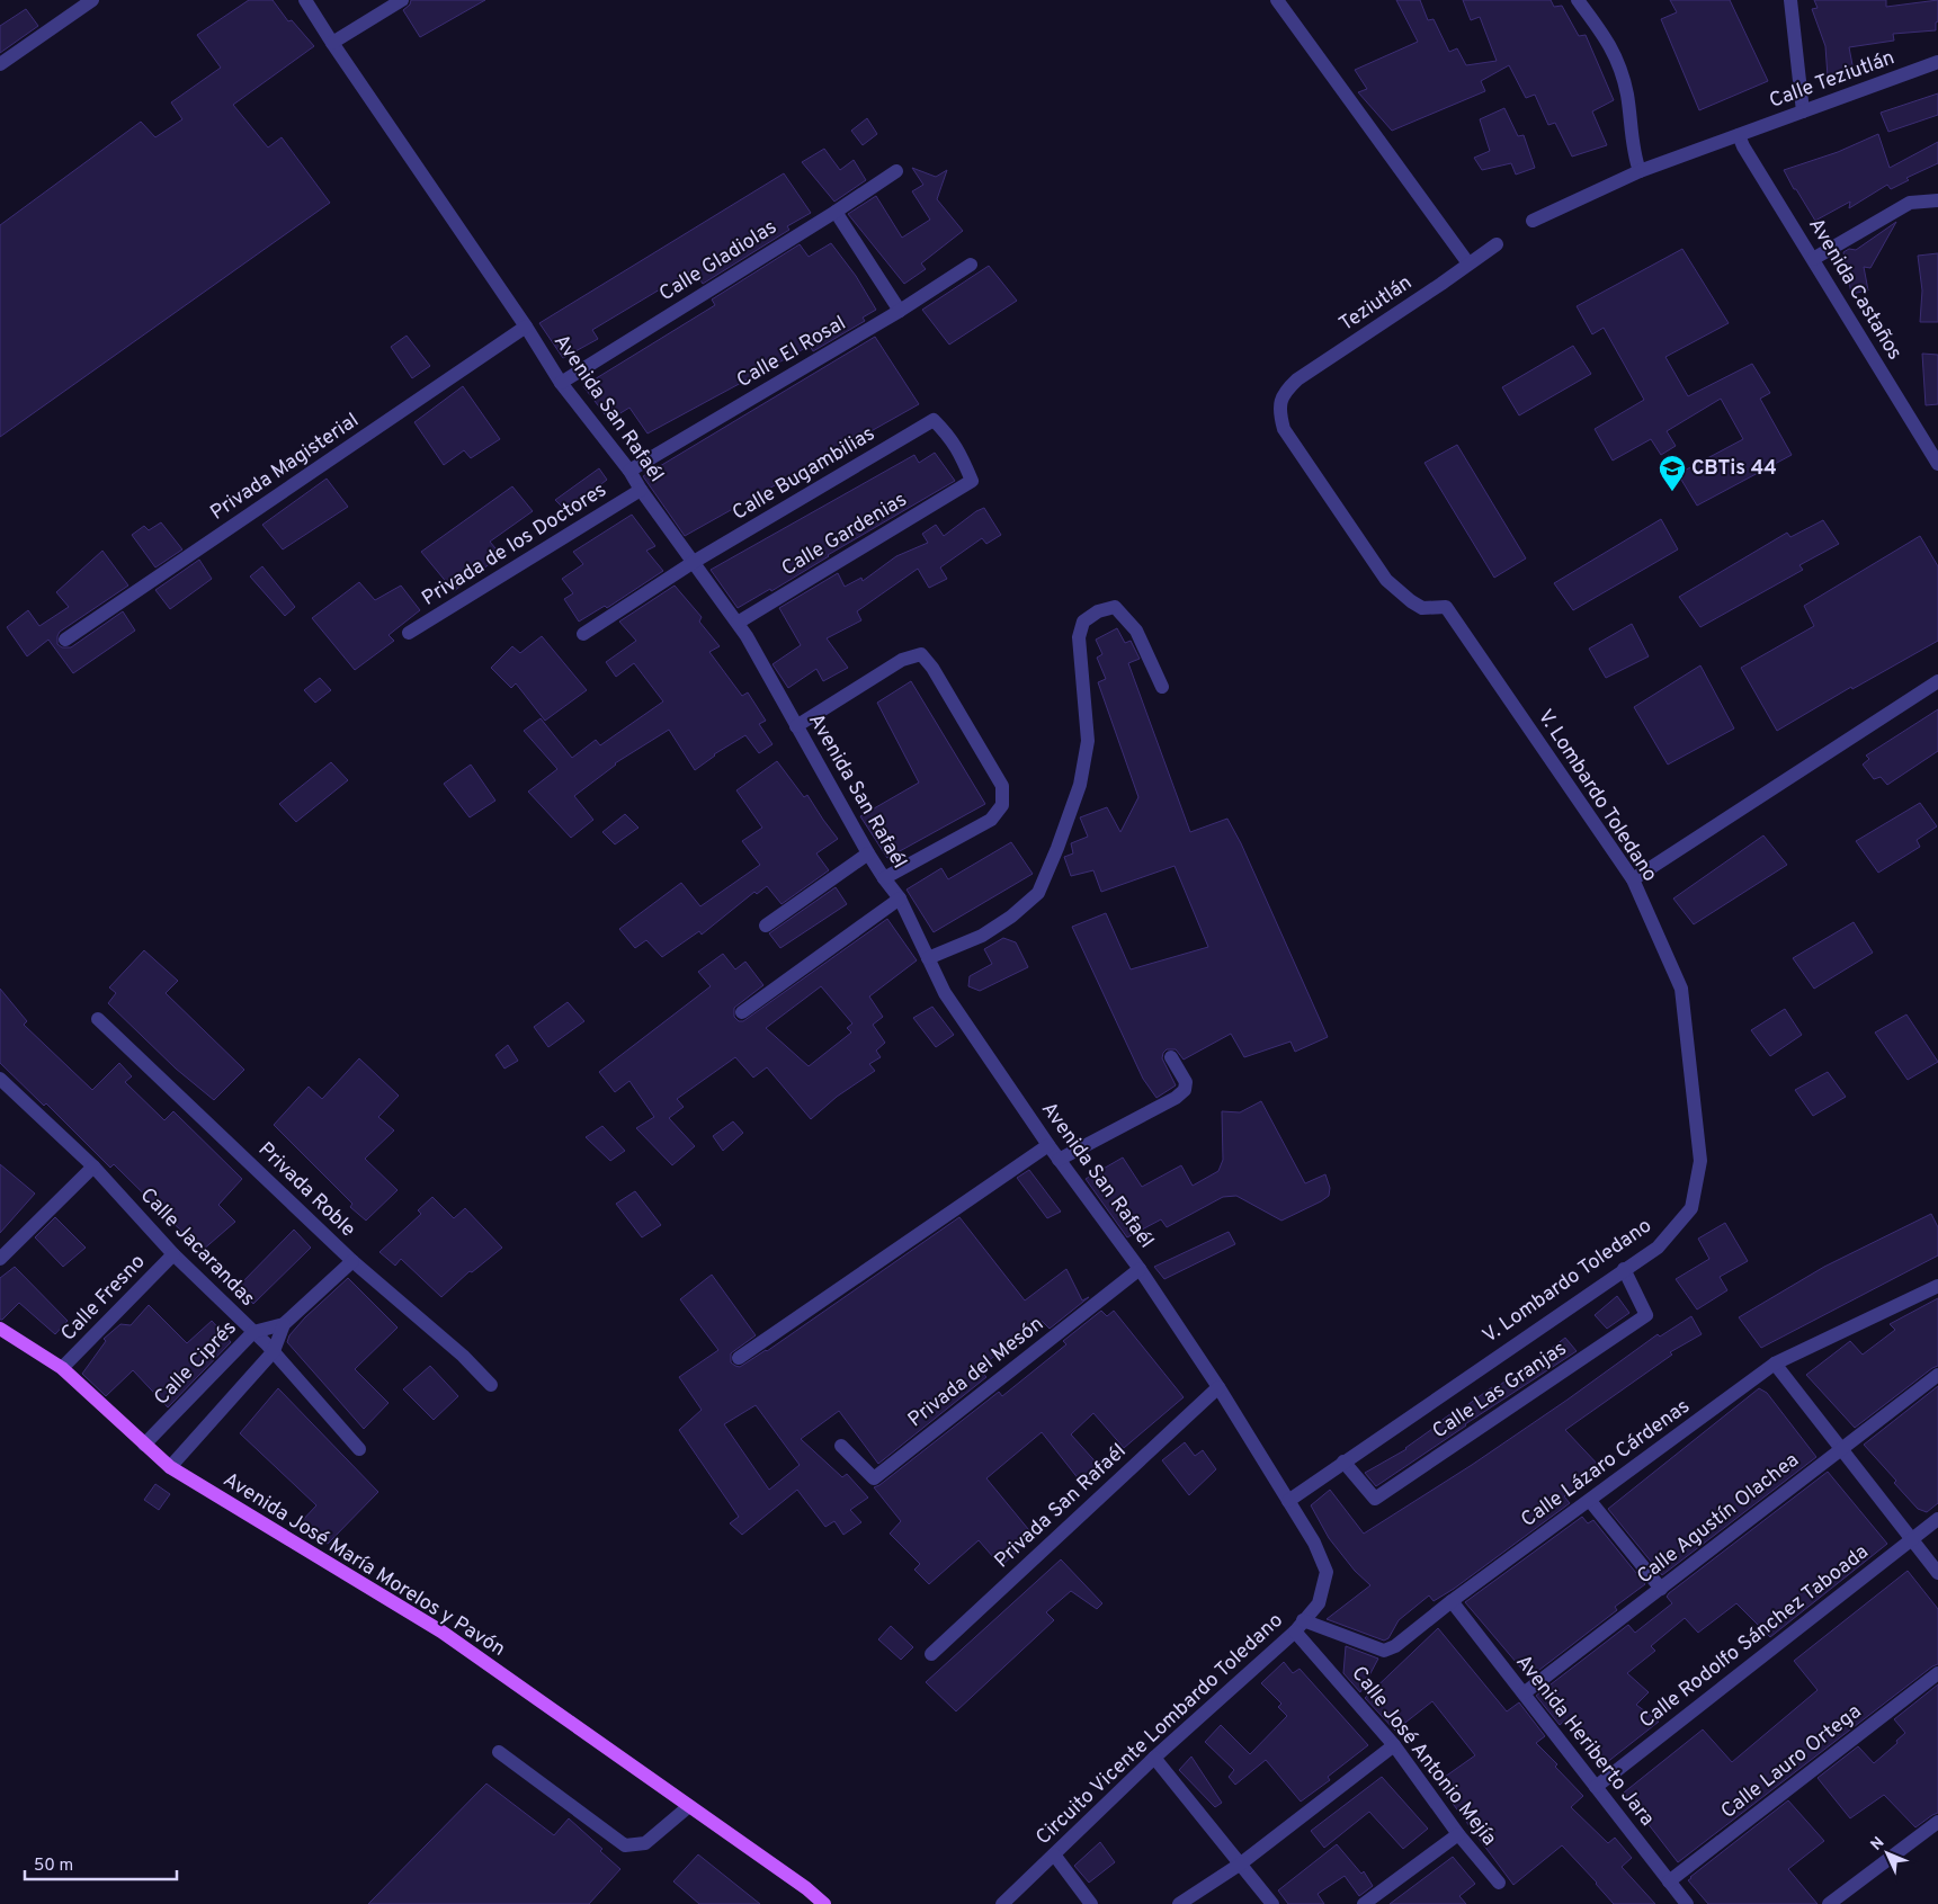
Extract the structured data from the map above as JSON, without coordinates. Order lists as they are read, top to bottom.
{
  "streets": {
    "main road": ["Avenida José María Morelos y Pavón"],
    "street": [
      "Calle Teziutlán",
      "Calle Gladiolas",
      "Avenida Castaños",
      "Teziutlán",
      "Calle El Rosal",
      "Avenida San Rafaél",
      "Privada Magisterial",
      "Calle Bugambilias",
      "Calle Gardenias",
      "Privada de los Doctores",
      "V. Lombardo Toledano",
      "Privada Roble",
      "Calle Jacarandas",
      "Calle Fresno",
      "Calle Ciprés",
      "Privada del Mesón",
      "Calle Las Granjas",
      "Calle Lázaro Cárdenas",
      "Privada San Rafaél",
      "Calle Agustín Olachea",
      "Calle Rodolfo Sánchez Taboada",
      "Circuito Vicente Lombardo Toledano",
      "Avenida Heriberto Jara",
      "Calle José Antonio Mejía",
      "Calle Lauro Ortega"
    ]
  },
  "crossings": [
    ["Calle Teziutlán", "Avenida Castaños"],
    ["Calle Gladiolas", "Avenida San Rafaél"],
    ["Teziutlán", "V. Lombardo Toledano"],
    ["Calle El Rosal", "Avenida San Rafaél"],
    ["Avenida San Rafaél", "Privada Magisterial"],
    ["Avenida San Rafaél", "Calle Bugambilias"],
    ["Avenida San Rafaél", "Calle Gardenias"],
    ["Avenida San Rafaél", "Privada de los Doctores"],
    ["Avenida San Rafaél", "V. Lombardo Toledano"],
    ["Avenida San Rafaél", "Privada del Mesón"],
    ["Avenida San Rafaél", "Privada San Rafaél"],
    ["Avenida San Rafaél", "Circuito Vicente Lombardo Toledano"],
    ["Calle Bugambilias", "Calle Gardenias"],
    ["V. Lombardo Toledano", "Calle Las Granjas"],
    ["Privada Roble", "Calle Ciprés"],
    ["Calle Jacarandas", "Calle Fresno"],
    ["Calle Jacarandas", "Calle Ciprés"],
    ["Calle Fresno", "Avenida José María Morelos y Pavón"],
    ["Calle Ciprés", "Avenida José María Morelos y Pavón"],
    ["Calle Lázaro Cárdenas", "Circuito Vicente Lombardo Toledano"],
    ["Calle Lázaro Cárdenas", "Avenida Heriberto Jara"],
    ["Calle Lázaro Cárdenas", "Calle José Antonio Mejía"],
    ["Calle Agustín Olachea", "Avenida Heriberto Jara"],
    ["Calle Rodolfo Sánchez Taboada", "Avenida Heriberto Jara"],
    ["Circuito Vicente Lombardo Toledano", "Calle José Antonio Mejía"],
    ["Avenida Heriberto Jara", "Calle Lauro Ortega"]
  ],
  "places": {
    "school or university": ["CBTis 44"]
  },
  "scale_bar": "50 m",
  "north": "top left"
}
